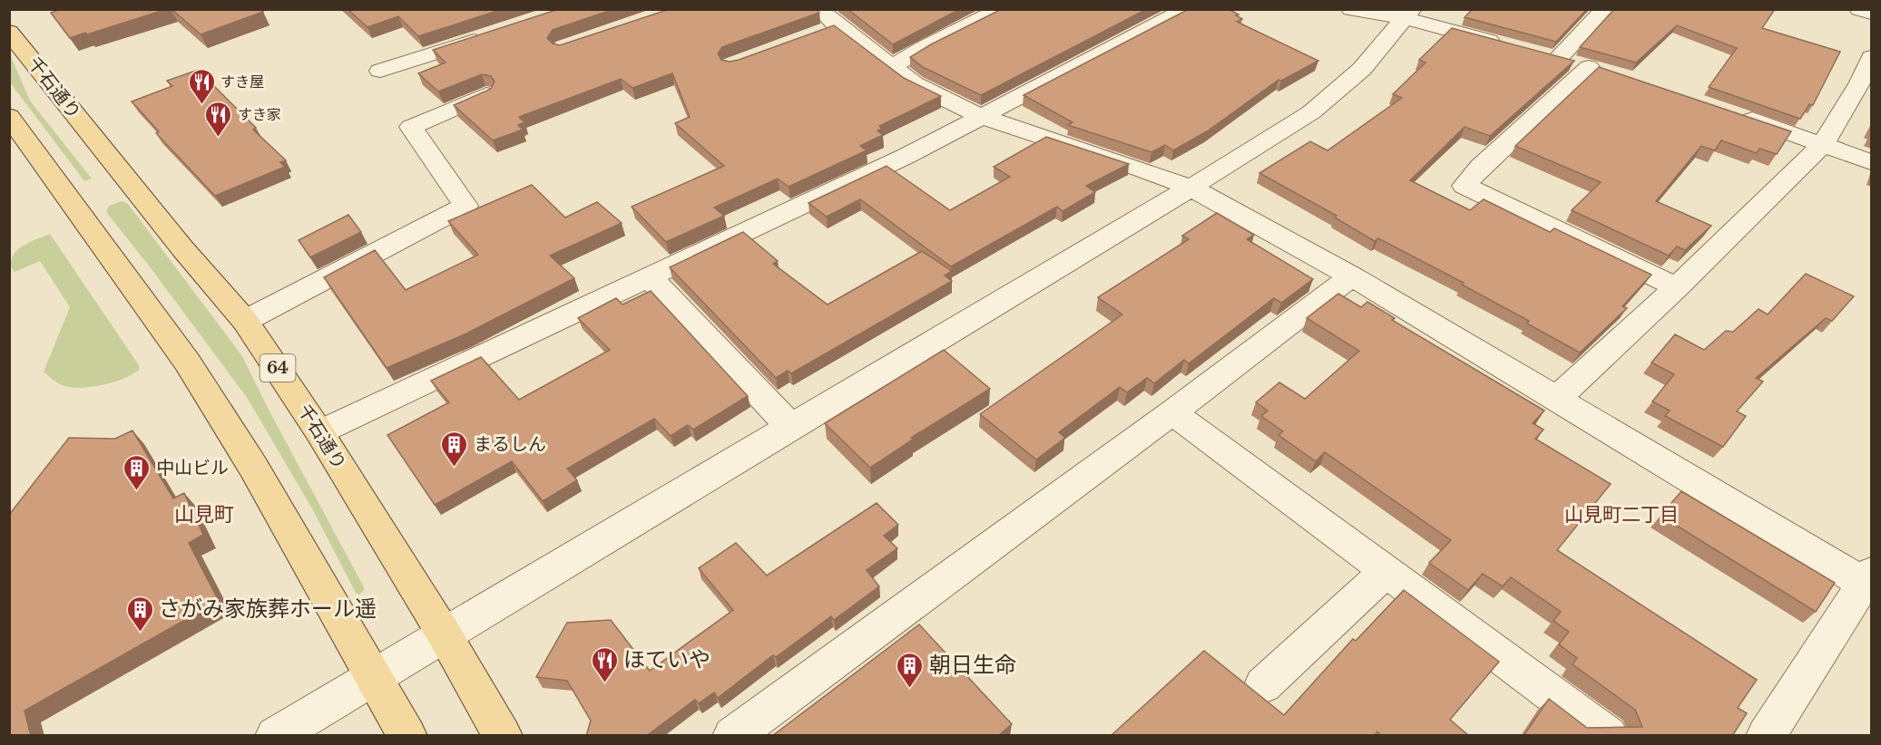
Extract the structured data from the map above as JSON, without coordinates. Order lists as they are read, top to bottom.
{
  "streets": {
    "main road": ["千石通り", "64"]
  },
  "districts": ["山見町", "山見町二丁目"],
  "places": {
    "restaurant": ["すき屋", "すき家", "ほていや"],
    "building": [
      "まるしん",
      "中山ビル",
      "さがみ家族葬ホール遥",
      "朝日生命"
    ]
  }
}
